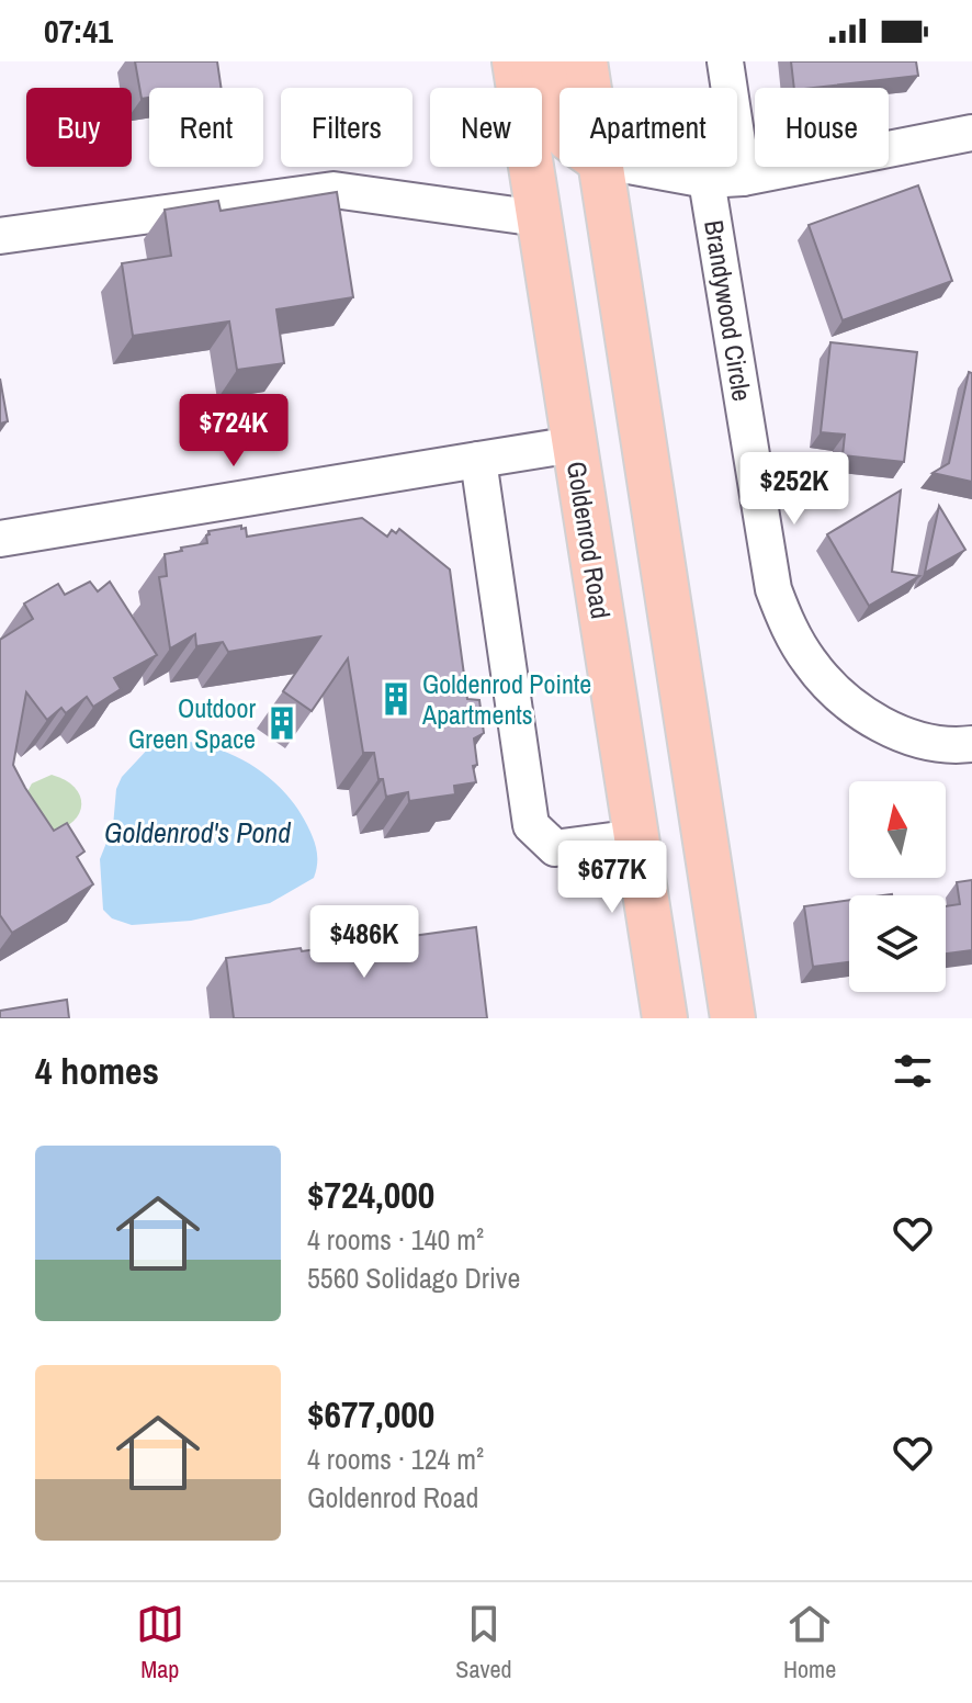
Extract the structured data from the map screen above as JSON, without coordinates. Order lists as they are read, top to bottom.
{
  "streets": {
    "main road": ["Goldenrod Road"],
    "street": ["Brandywood Circle"]
  },
  "water": ["Goldenrod's Pond"],
  "places": {
    "building": ["Goldenrod Pointe Apartments", "Outdoor Green Space"]
  },
  "north": "top",
  "page": {
    "status": "07:41",
    "chip": [
      "Buy",
      "Rent",
      "Filters",
      "New",
      "Apartment",
      "House"
    ],
    "price": [
      "$724K",
      "$252K",
      "$677K",
      "$486K"
    ],
    "heading": "4 homes",
    "list": [
      {
        "name": "$724,000",
        "note": "4 rooms · 140 m² · 5560 Solidago Drive"
      },
      {
        "name": "$677,000",
        "note": "4 rooms · 124 m² · Goldenrod Road"
      }
    ],
    "tabs": ["Map", "Saved", "Home"]
  }
}
